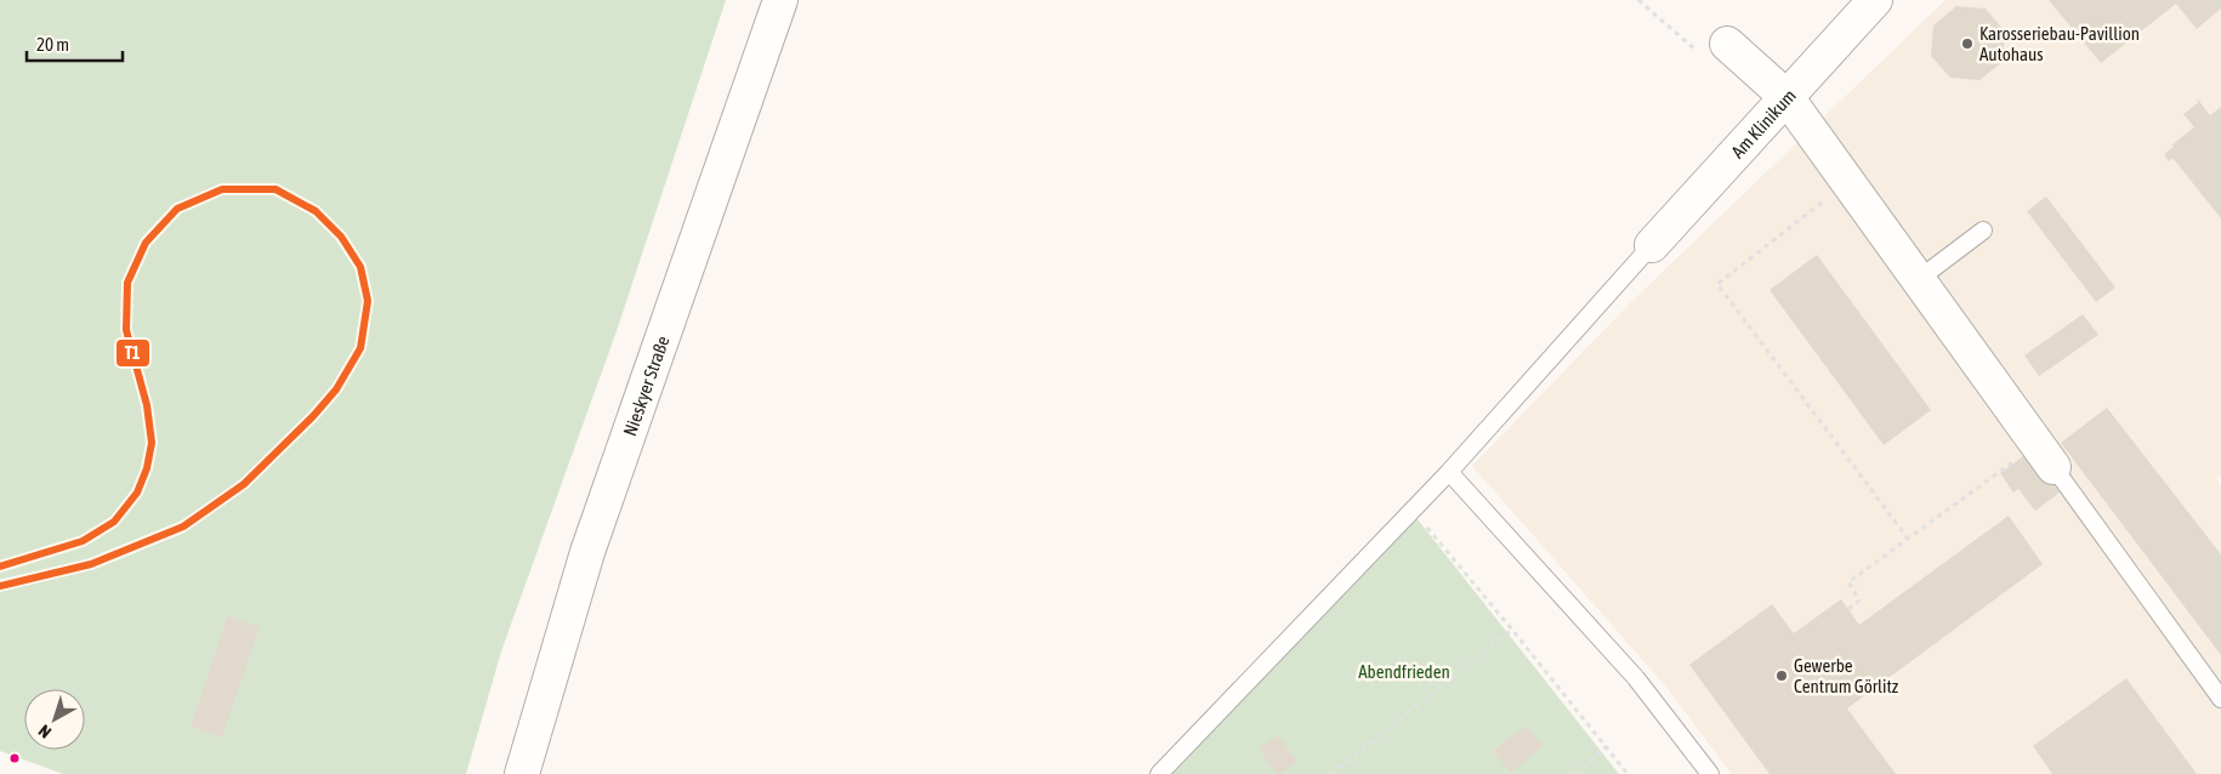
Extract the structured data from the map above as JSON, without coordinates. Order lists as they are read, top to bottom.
{
  "streets": {
    "street": ["Am Klinikum", "Nieskyer Straße"]
  },
  "parks": ["Abendfrieden"],
  "places": ["Karosseriebau-Pavillion Autohaus", "Gewerbe Centrum Görlitz"],
  "lines": ["transit line T1"],
  "scale_bar": "20 m",
  "north": "bottom left"
}
